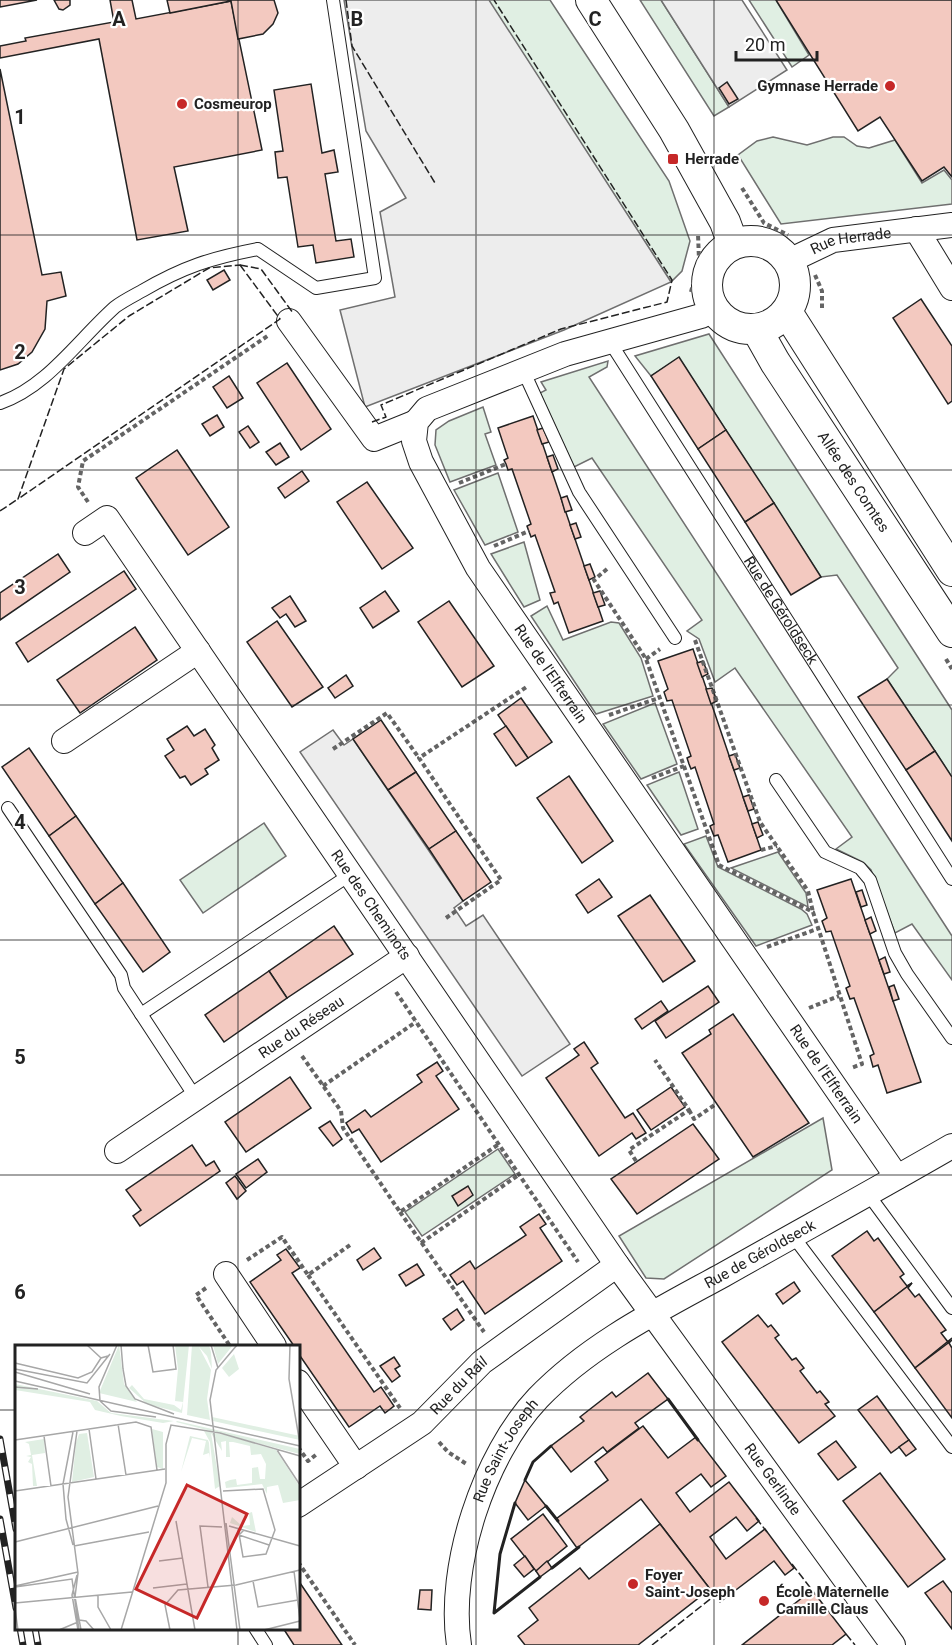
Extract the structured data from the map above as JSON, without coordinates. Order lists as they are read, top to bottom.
{
  "streets": {
    "street": [
      "Rue Herrade",
      "Allée des Comtes",
      "Rue de Géroldseck",
      "Rue de l'Elfterrain",
      "Rue des Cheminots",
      "Rue du Réseau",
      "Rue du Rail",
      "Rue Saint-Joseph",
      "Rue Gerlinde"
    ]
  },
  "crossings": [
    ["Rue Herrade", "Allée des Comtes"],
    ["Rue de Géroldseck", "Rue de l'Elfterrain"],
    ["Rue de Géroldseck", "Rue des Cheminots"],
    ["Rue de Géroldseck", "Rue Saint-Joseph"],
    ["Rue de Géroldseck", "Rue Gerlinde"],
    ["Rue des Cheminots", "Rue du Réseau"],
    ["Rue des Cheminots", "Rue du Rail"],
    ["Rue des Cheminots", "Rue Saint-Joseph"],
    ["Rue des Cheminots", "Rue Gerlinde"],
    ["Rue Saint-Joseph", "Rue Gerlinde"]
  ],
  "places": {
    "other": [
      "Gymnase Herrade",
      "Cosmeurop",
      "Foyer Saint-Joseph",
      "École Maternelle Camille Claus"
    ],
    "transit": ["Herrade"]
  },
  "scale_bar": "20 m",
  "grid": {
    "columns": ["A", "B", "C"],
    "rows": [
      "1",
      "2",
      "3",
      "4",
      "5",
      "6"
    ]
  }
}
